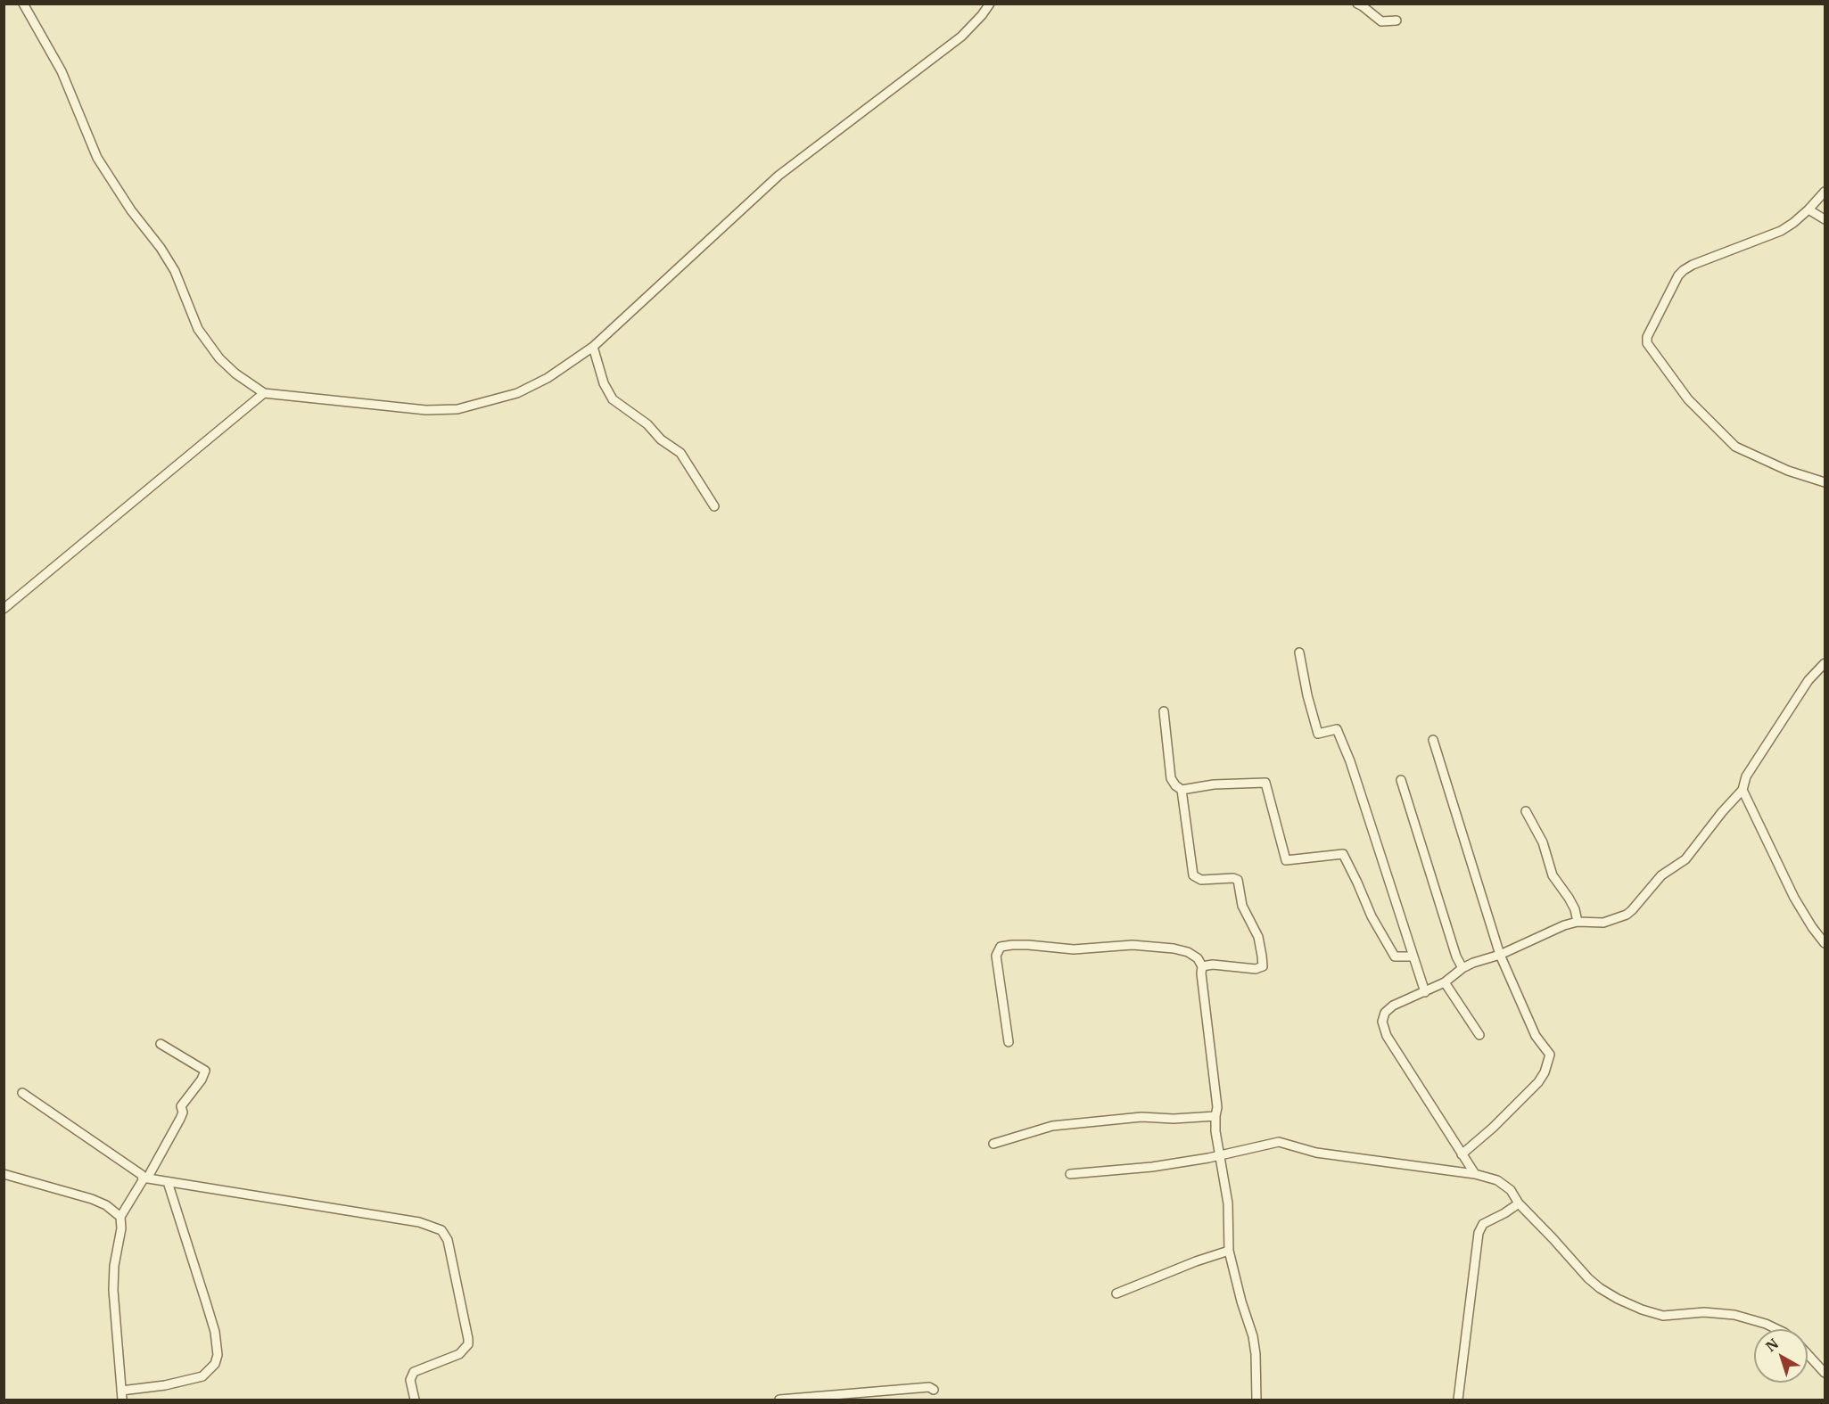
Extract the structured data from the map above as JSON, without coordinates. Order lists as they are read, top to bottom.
{
  "north": "top left"
}
